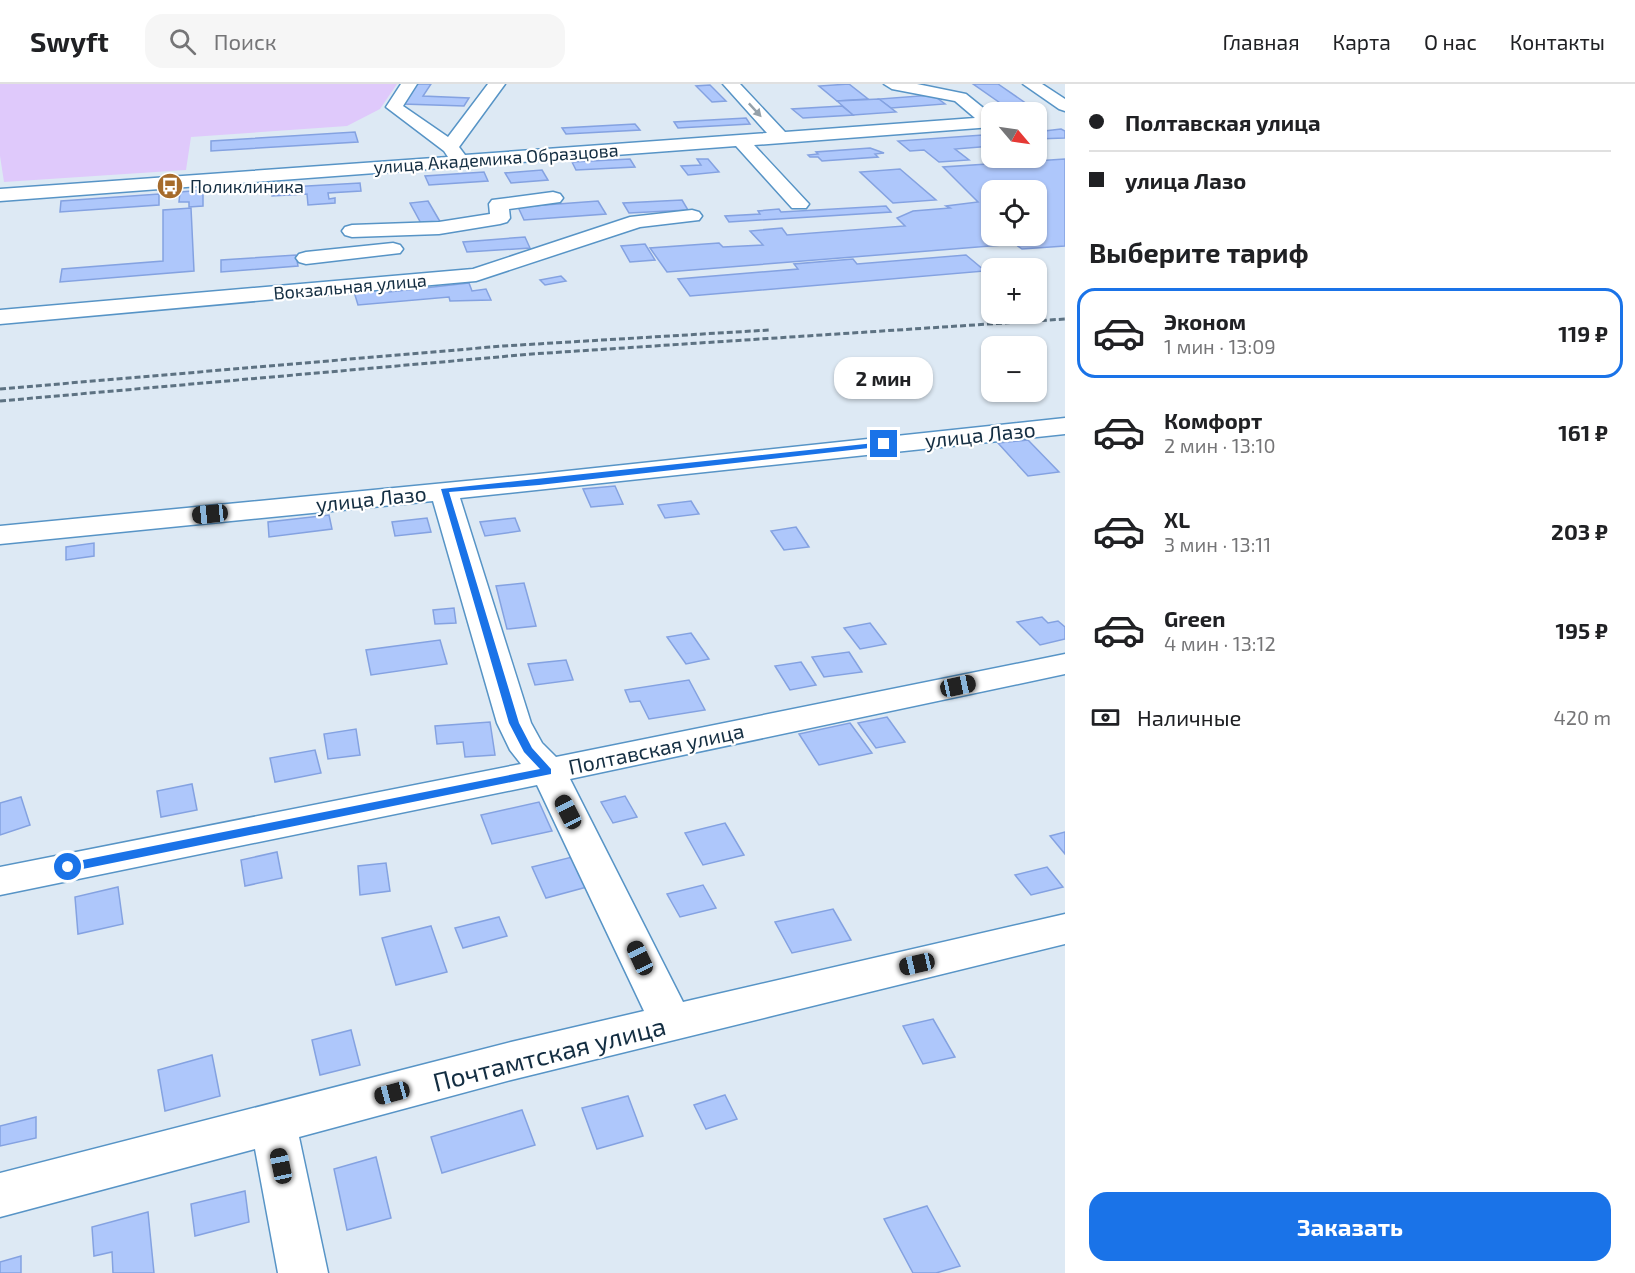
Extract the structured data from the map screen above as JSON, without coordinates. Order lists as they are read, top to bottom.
{
  "streets": {
    "street": [
      "улица Академика Образцова",
      "Вокзальная улица",
      "улица Лазо",
      "Полтавская улица",
      "Почтамтская улица"
    ]
  },
  "places": {
    "bus stop": ["Поликлиника"]
  },
  "north": "bottom right",
  "page": {
    "header": "Swyft",
    "search": "Поиск",
    "nav": [
      "Главная",
      "Карта",
      "О нас",
      "Контакты"
    ],
    "banner": ["Полтавская улица", "улица Лазо"],
    "map_buttons": ["+", "−"],
    "heading": "Выберите тариф",
    "list": [
      {
        "name": "Эконом",
        "note": "1 мин · 13:09",
        "value": "119 ₽"
      },
      {
        "name": "Комфорт",
        "note": "2 мин · 13:10",
        "value": "161 ₽"
      },
      {
        "name": "XL",
        "note": "3 мин · 13:11",
        "value": "203 ₽"
      },
      {
        "name": "Green",
        "note": "4 мин · 13:12",
        "value": "195 ₽"
      }
    ],
    "bubble": "2 мин",
    "pay": ["Наличные", "420 m"],
    "buttons": "Заказать"
  }
}
